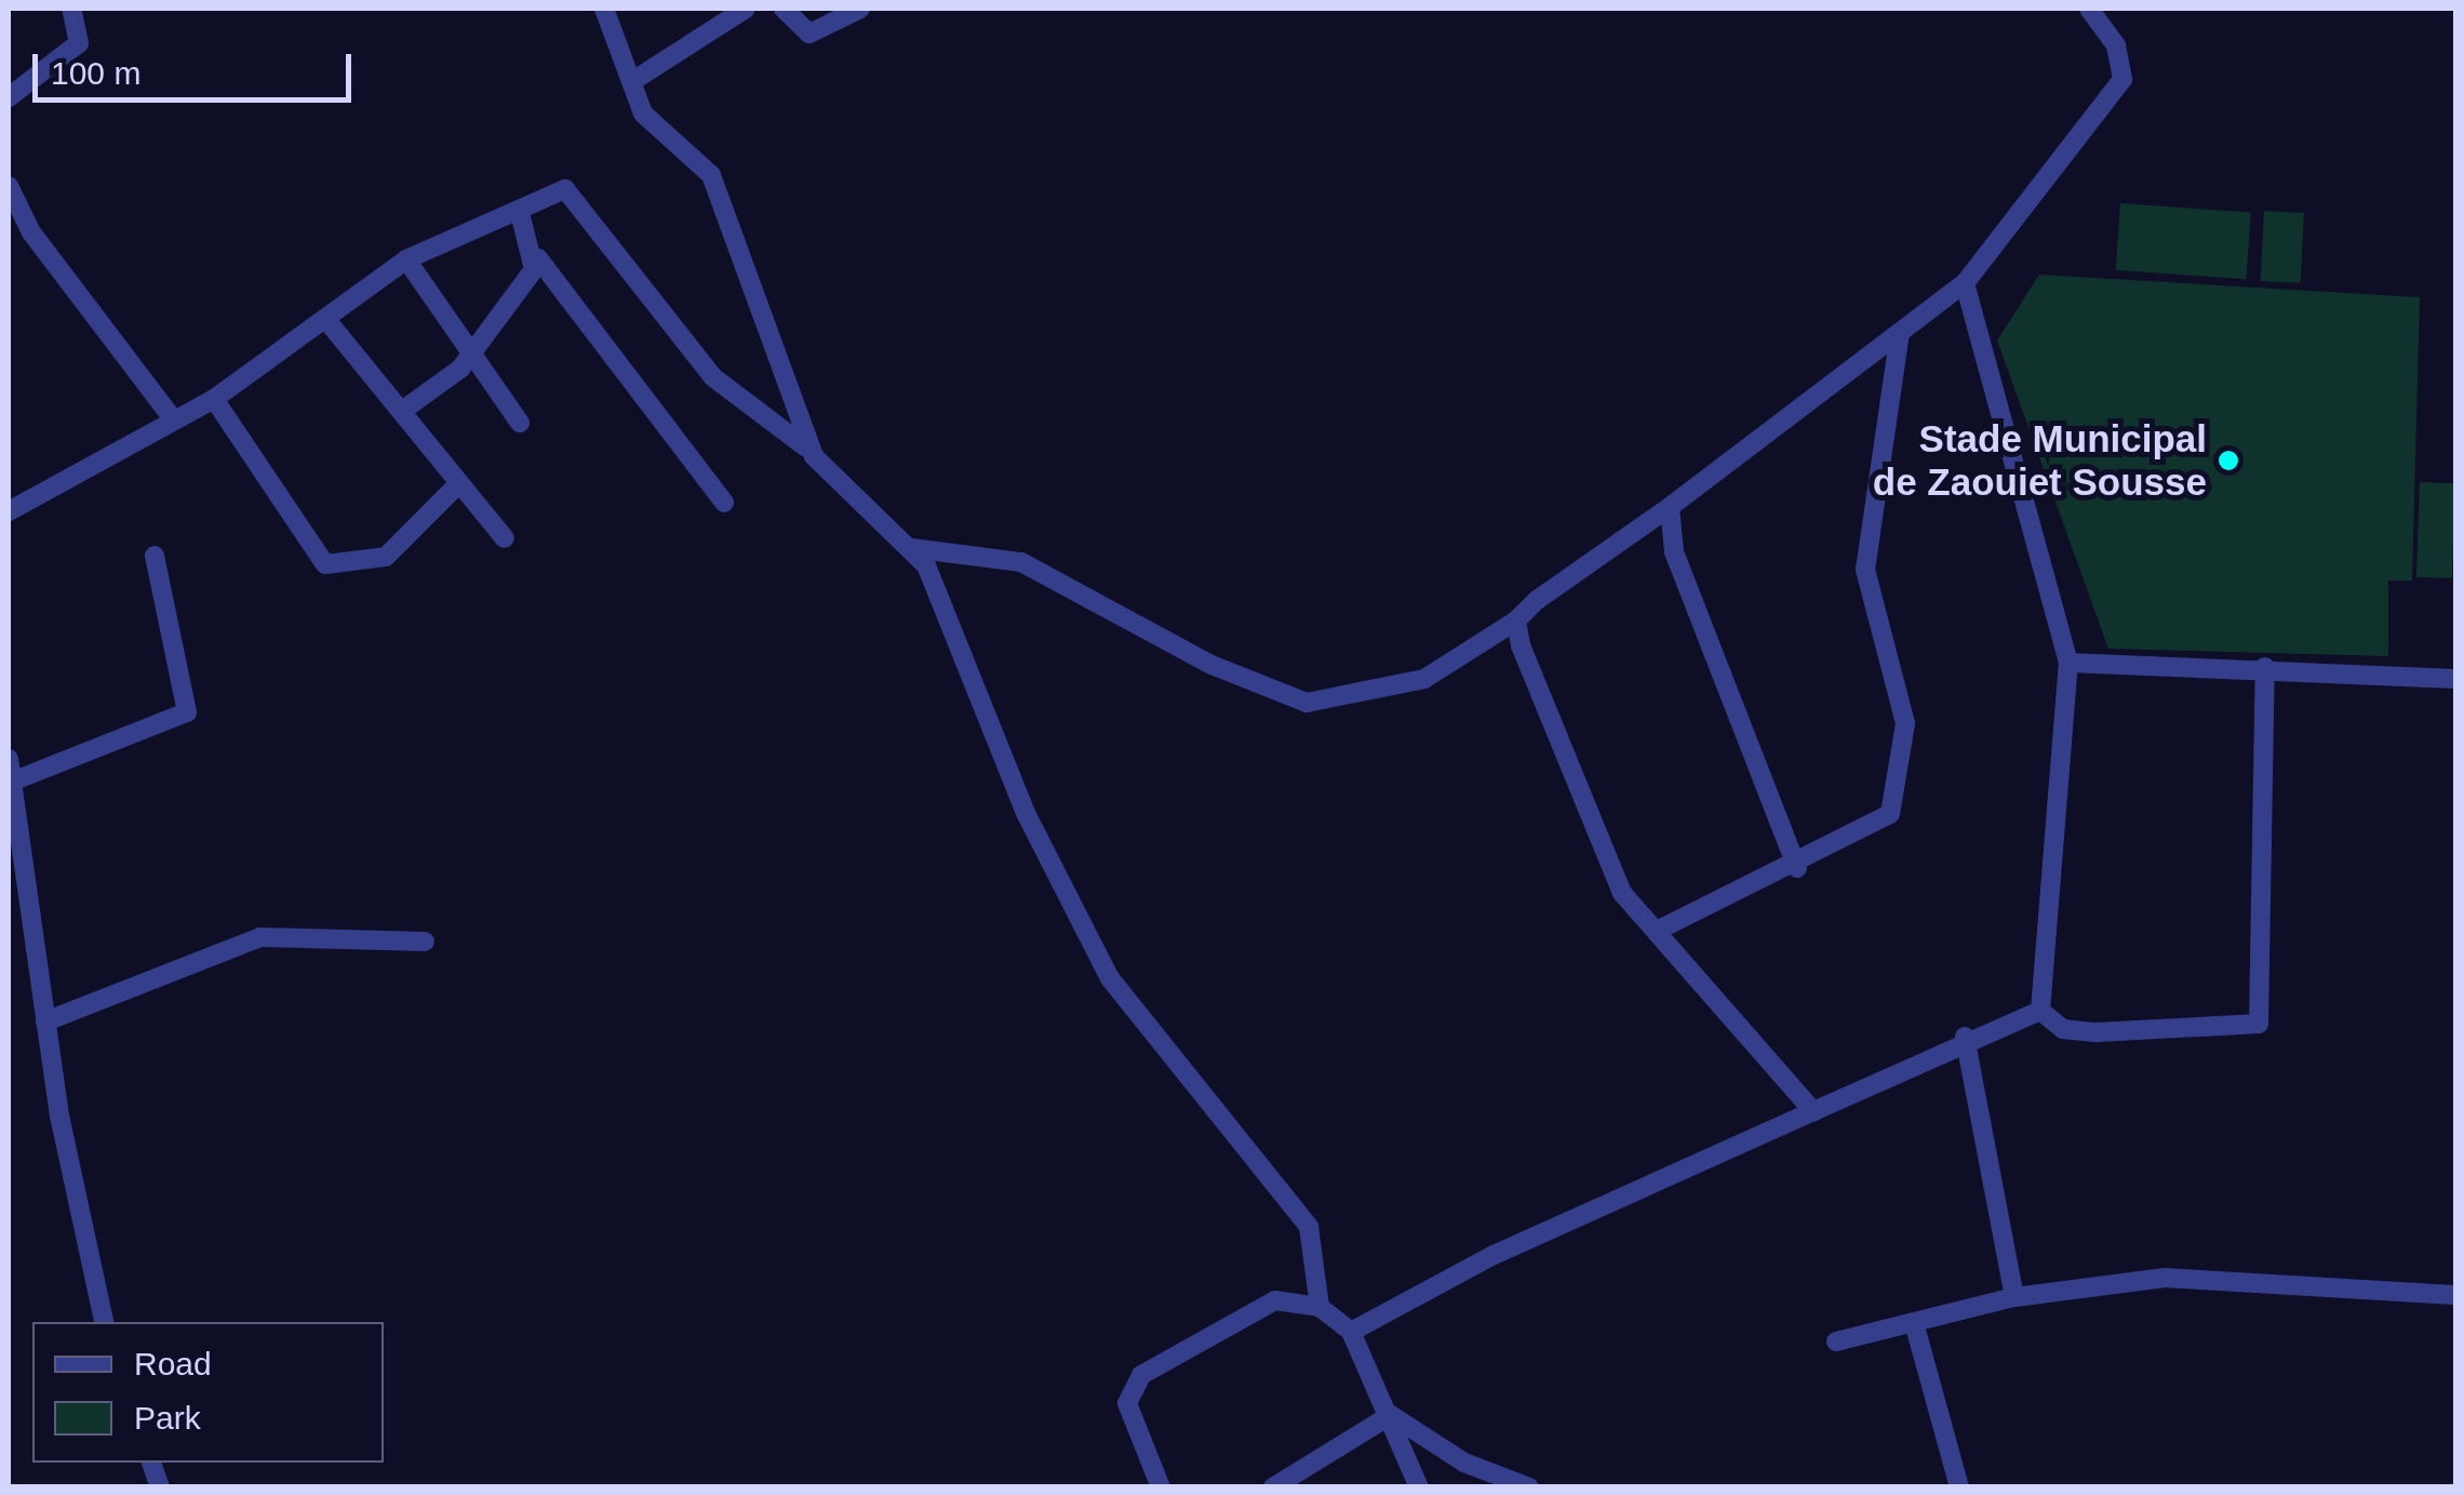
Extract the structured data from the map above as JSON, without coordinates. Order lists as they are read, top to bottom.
{
  "places": ["Stade Municipal de Zaouiet Sousse"],
  "legend": ["Road", "Park"],
  "scale_bar": "100 m"
}
